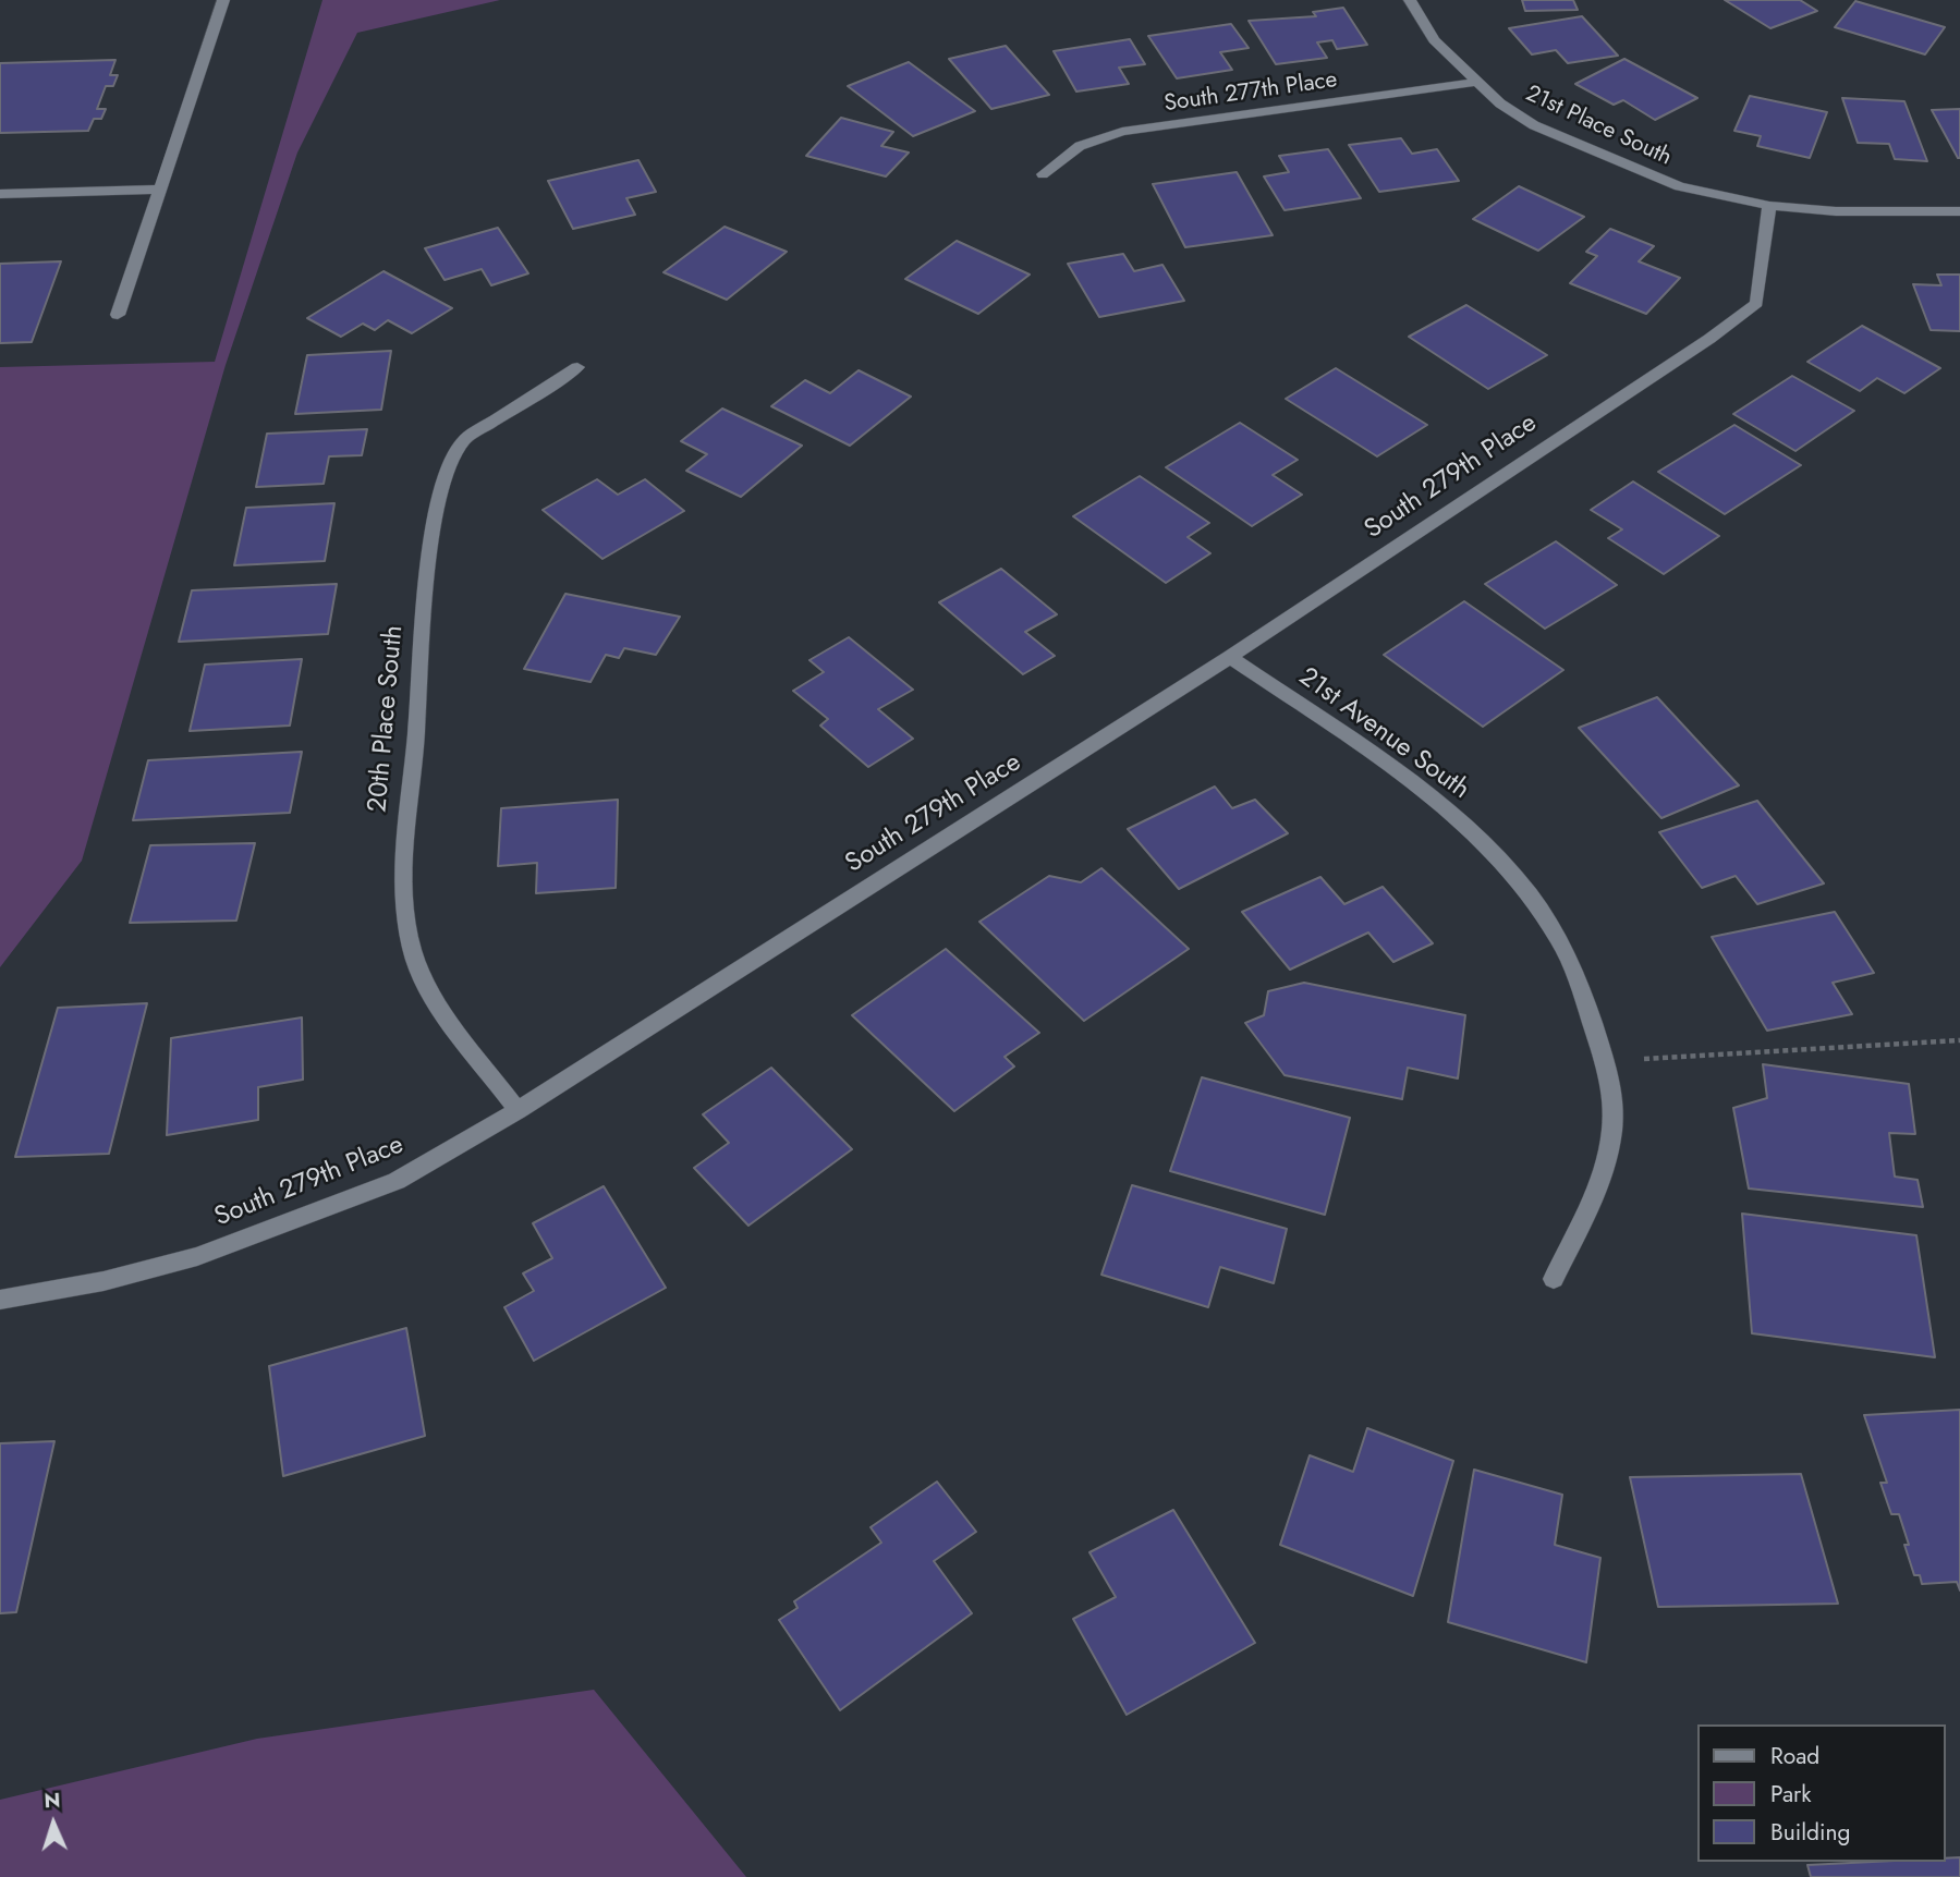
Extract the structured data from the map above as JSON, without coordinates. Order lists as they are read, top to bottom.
{
  "streets": {
    "street": [
      "South 277th Place",
      "21st Place South",
      "South 279th Place",
      "20th Place South",
      "21st Avenue South"
    ]
  },
  "crossings": [
    ["South 277th Place", "21st Place South"],
    ["21st Place South", "South 279th Place"],
    ["South 279th Place", "20th Place South"],
    ["South 279th Place", "21st Avenue South"]
  ],
  "legend": ["Road", "Park", "Building"],
  "north": "top"
}
